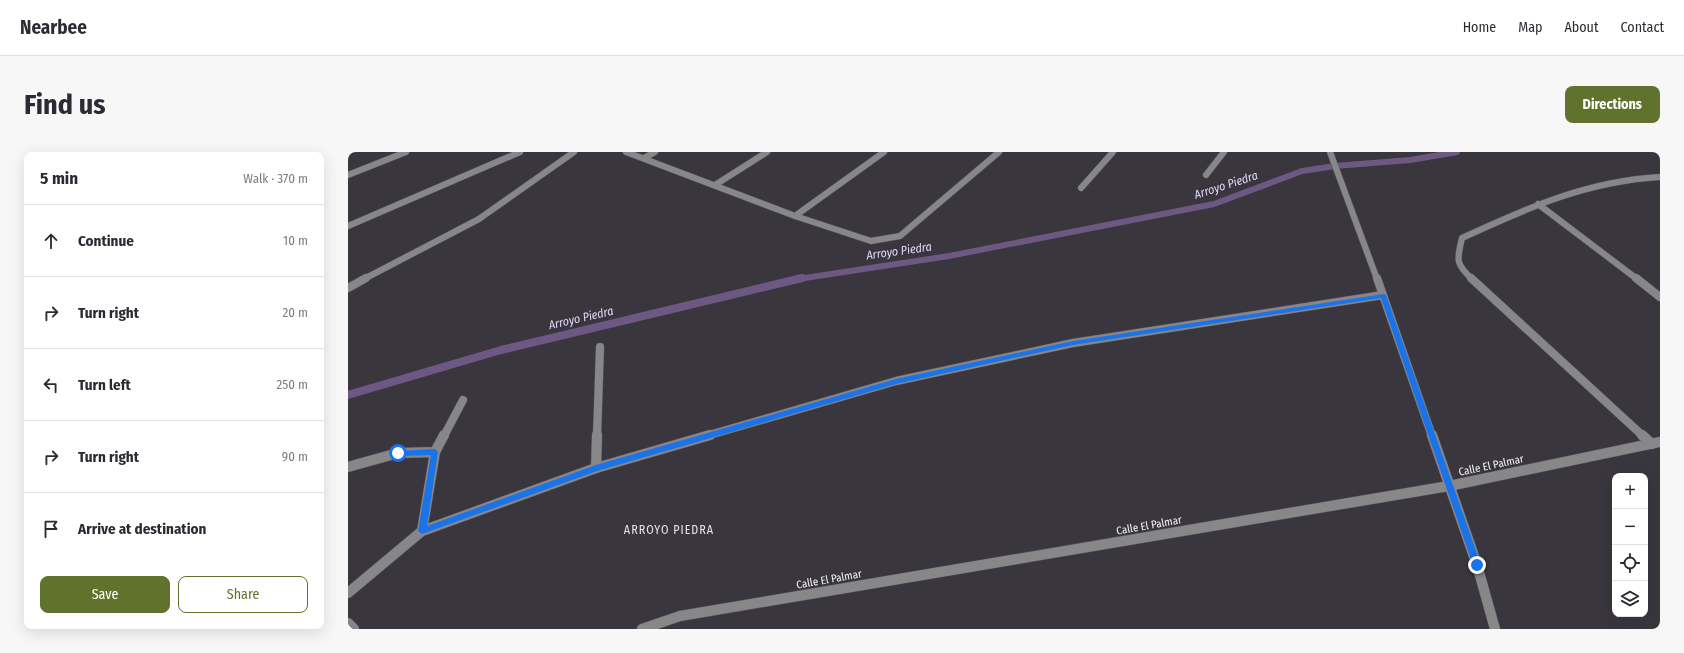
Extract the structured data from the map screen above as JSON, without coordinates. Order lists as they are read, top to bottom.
{
  "streets": {
    "street": ["Calle El Palmar"]
  },
  "districts": ["ARROYO PIEDRA"],
  "water": ["Arroyo Piedra"],
  "page": {
    "header": "Nearbee",
    "nav": [
      "Home",
      "Map",
      "About",
      "Contact"
    ],
    "buttons": [
      "Directions",
      ["Save", "Share"]
    ],
    "title": "Find us",
    "heading": ["5 min", "Walk · 370 m"],
    "list": [
      ["Continue", "10 m"],
      ["Turn right", "20 m"],
      ["Turn left", "250 m"],
      ["Turn right", "90 m"],
      "Arrive at destination"
    ],
    "map_buttons": ["+", "−"]
  }
}
